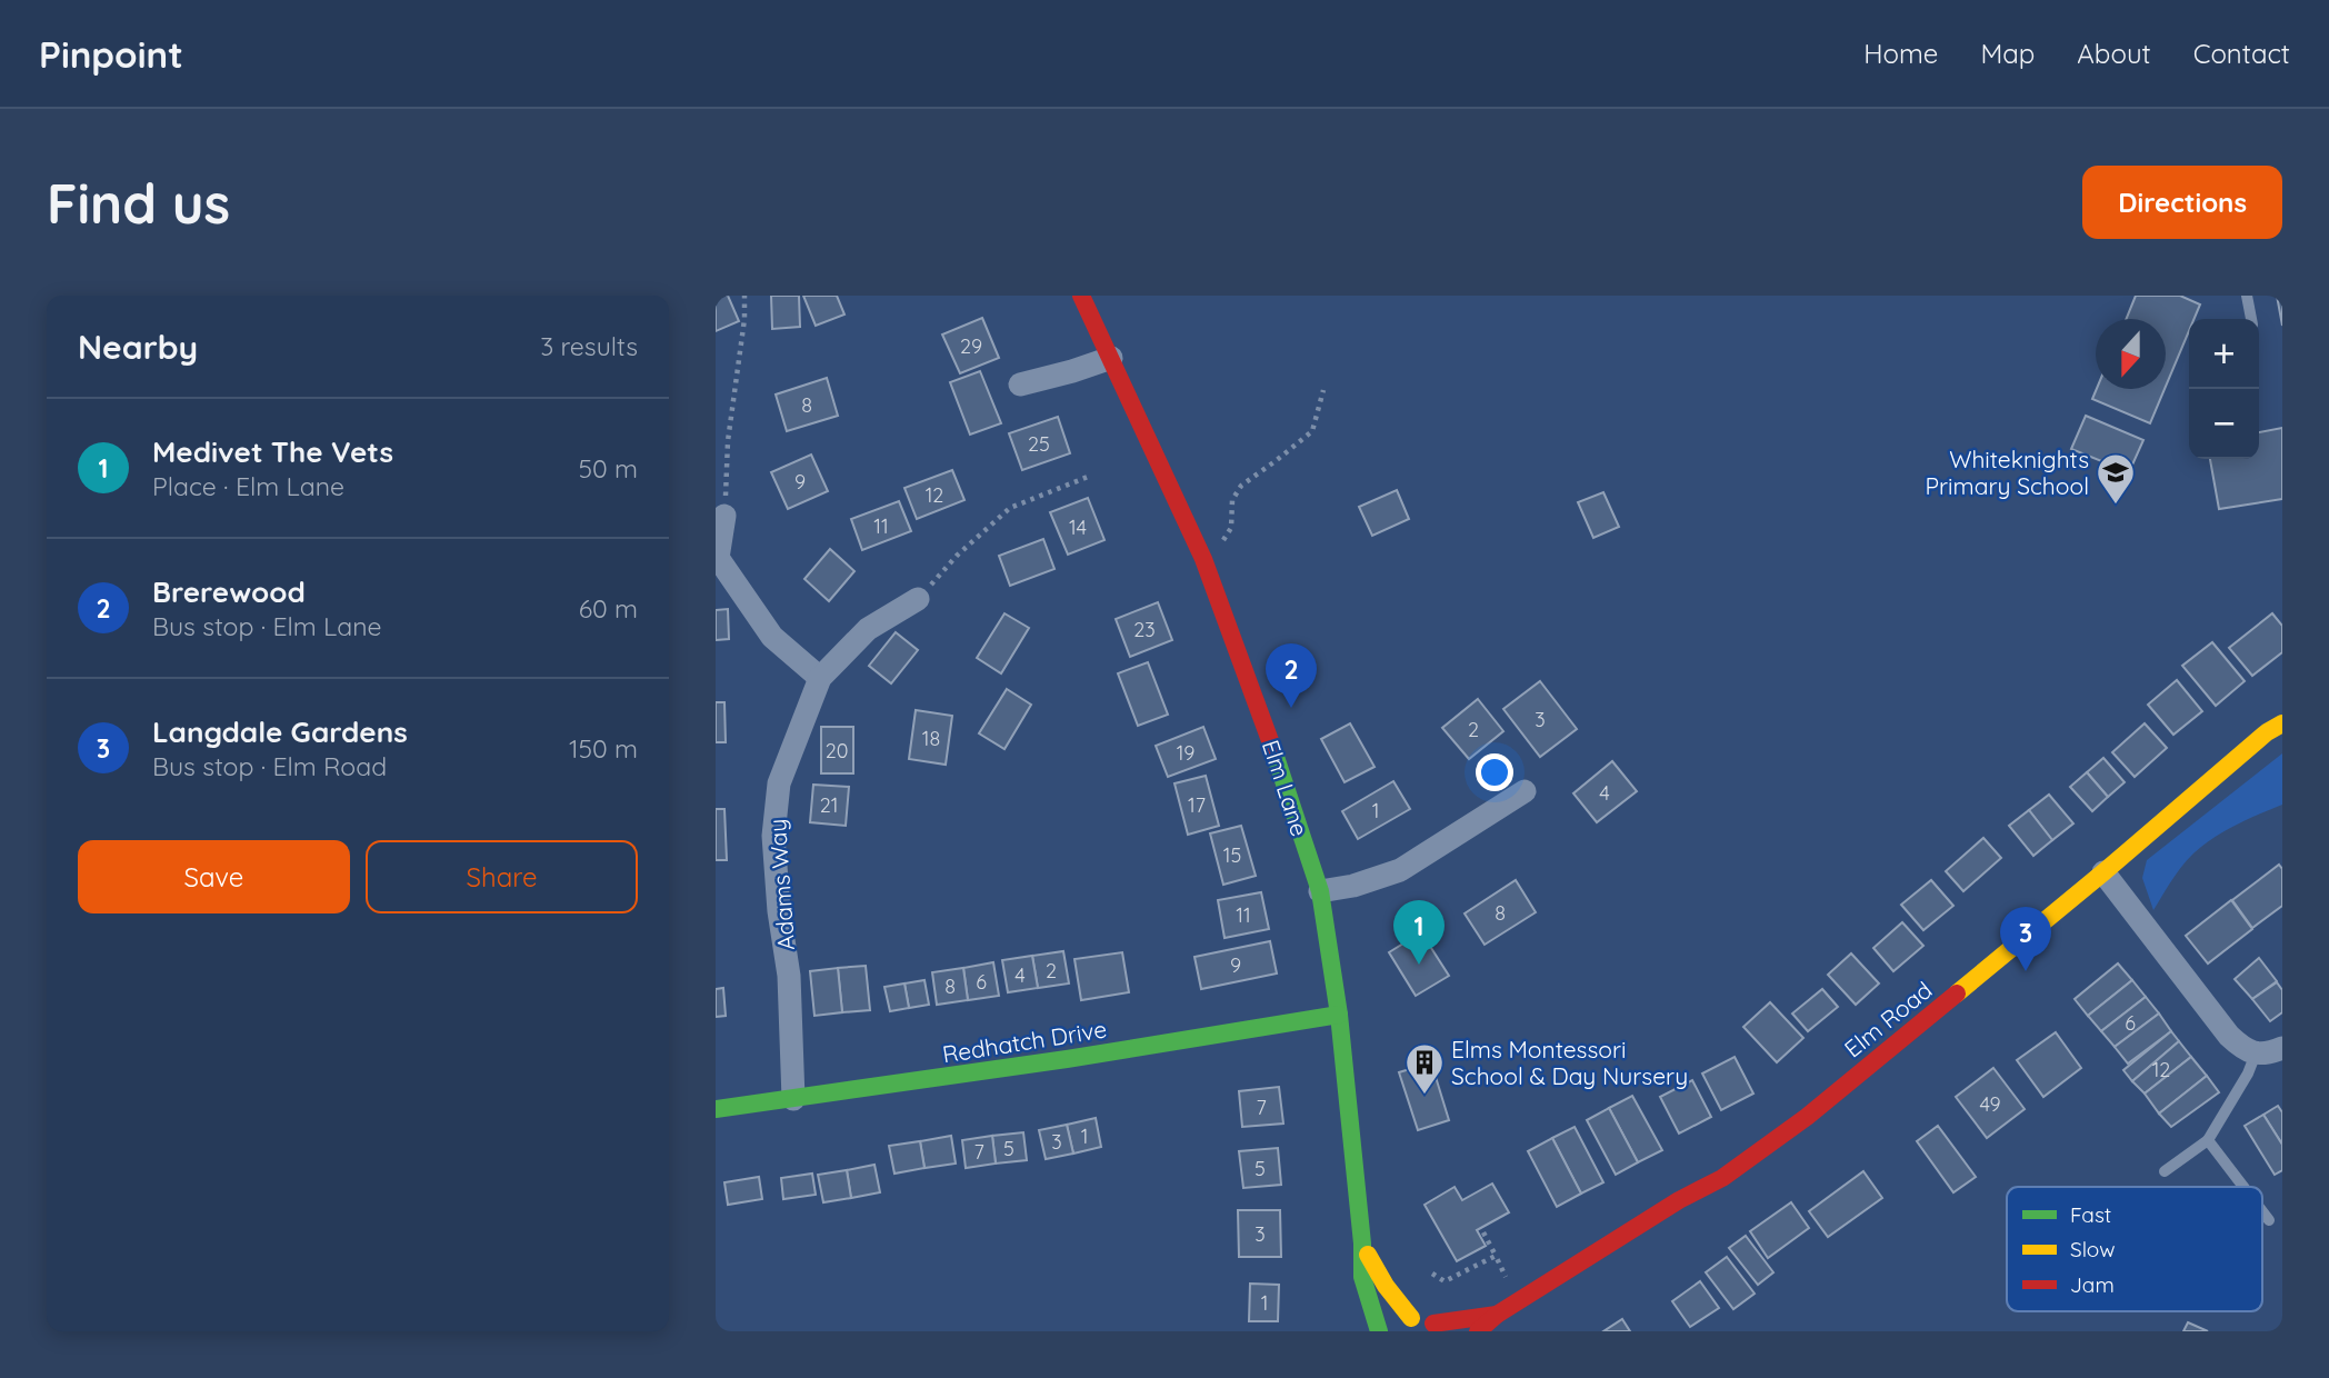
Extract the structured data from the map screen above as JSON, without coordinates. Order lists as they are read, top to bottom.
{
  "streets": {
    "street": [
      "Elm Lane",
      "Adams Way",
      "Elm Road",
      "Redhatch Drive"
    ]
  },
  "crossings": [
    ["Elm Lane", "Redhatch Drive"],
    ["Adams Way", "Redhatch Drive"]
  ],
  "places": {
    "school or university": ["Whiteknights Primary School"],
    "building": ["Elms Montessori School & Day Nursery"]
  },
  "house_numbers": [
    "29",
    "8",
    "25",
    "9",
    "12",
    "11",
    "14",
    "23",
    "3",
    "2",
    "18",
    "20",
    "19",
    "4",
    "21",
    "17",
    "1",
    "15",
    "8",
    "11",
    "9",
    "2",
    "4",
    "6",
    "8",
    "6",
    "12",
    "49",
    "7",
    "1",
    "3",
    "5",
    "7",
    "5",
    "3",
    "1"
  ],
  "legend": ["Fast", "Slow", "Jam"],
  "north": "bottom",
  "page": {
    "header": "Pinpoint",
    "nav": [
      "Home",
      "Map",
      "About",
      "Contact"
    ],
    "buttons": [
      "Directions",
      ["Save", "Share"]
    ],
    "title": "Find us",
    "heading": ["Nearby", "3 results"],
    "map_buttons": ["+", "−"],
    "list": [
      {
        "mark": "1",
        "name": "Medivet The Vets",
        "note": "Place · Elm Lane",
        "value": "50 m"
      },
      {
        "mark": "2",
        "name": "Brerewood",
        "note": "Bus stop · Elm Lane",
        "value": "60 m"
      },
      {
        "mark": "3",
        "name": "Langdale Gardens",
        "note": "Bus stop · Elm Road",
        "value": "150 m"
      }
    ],
    "pins": ["2", "1", "3"]
  }
}
